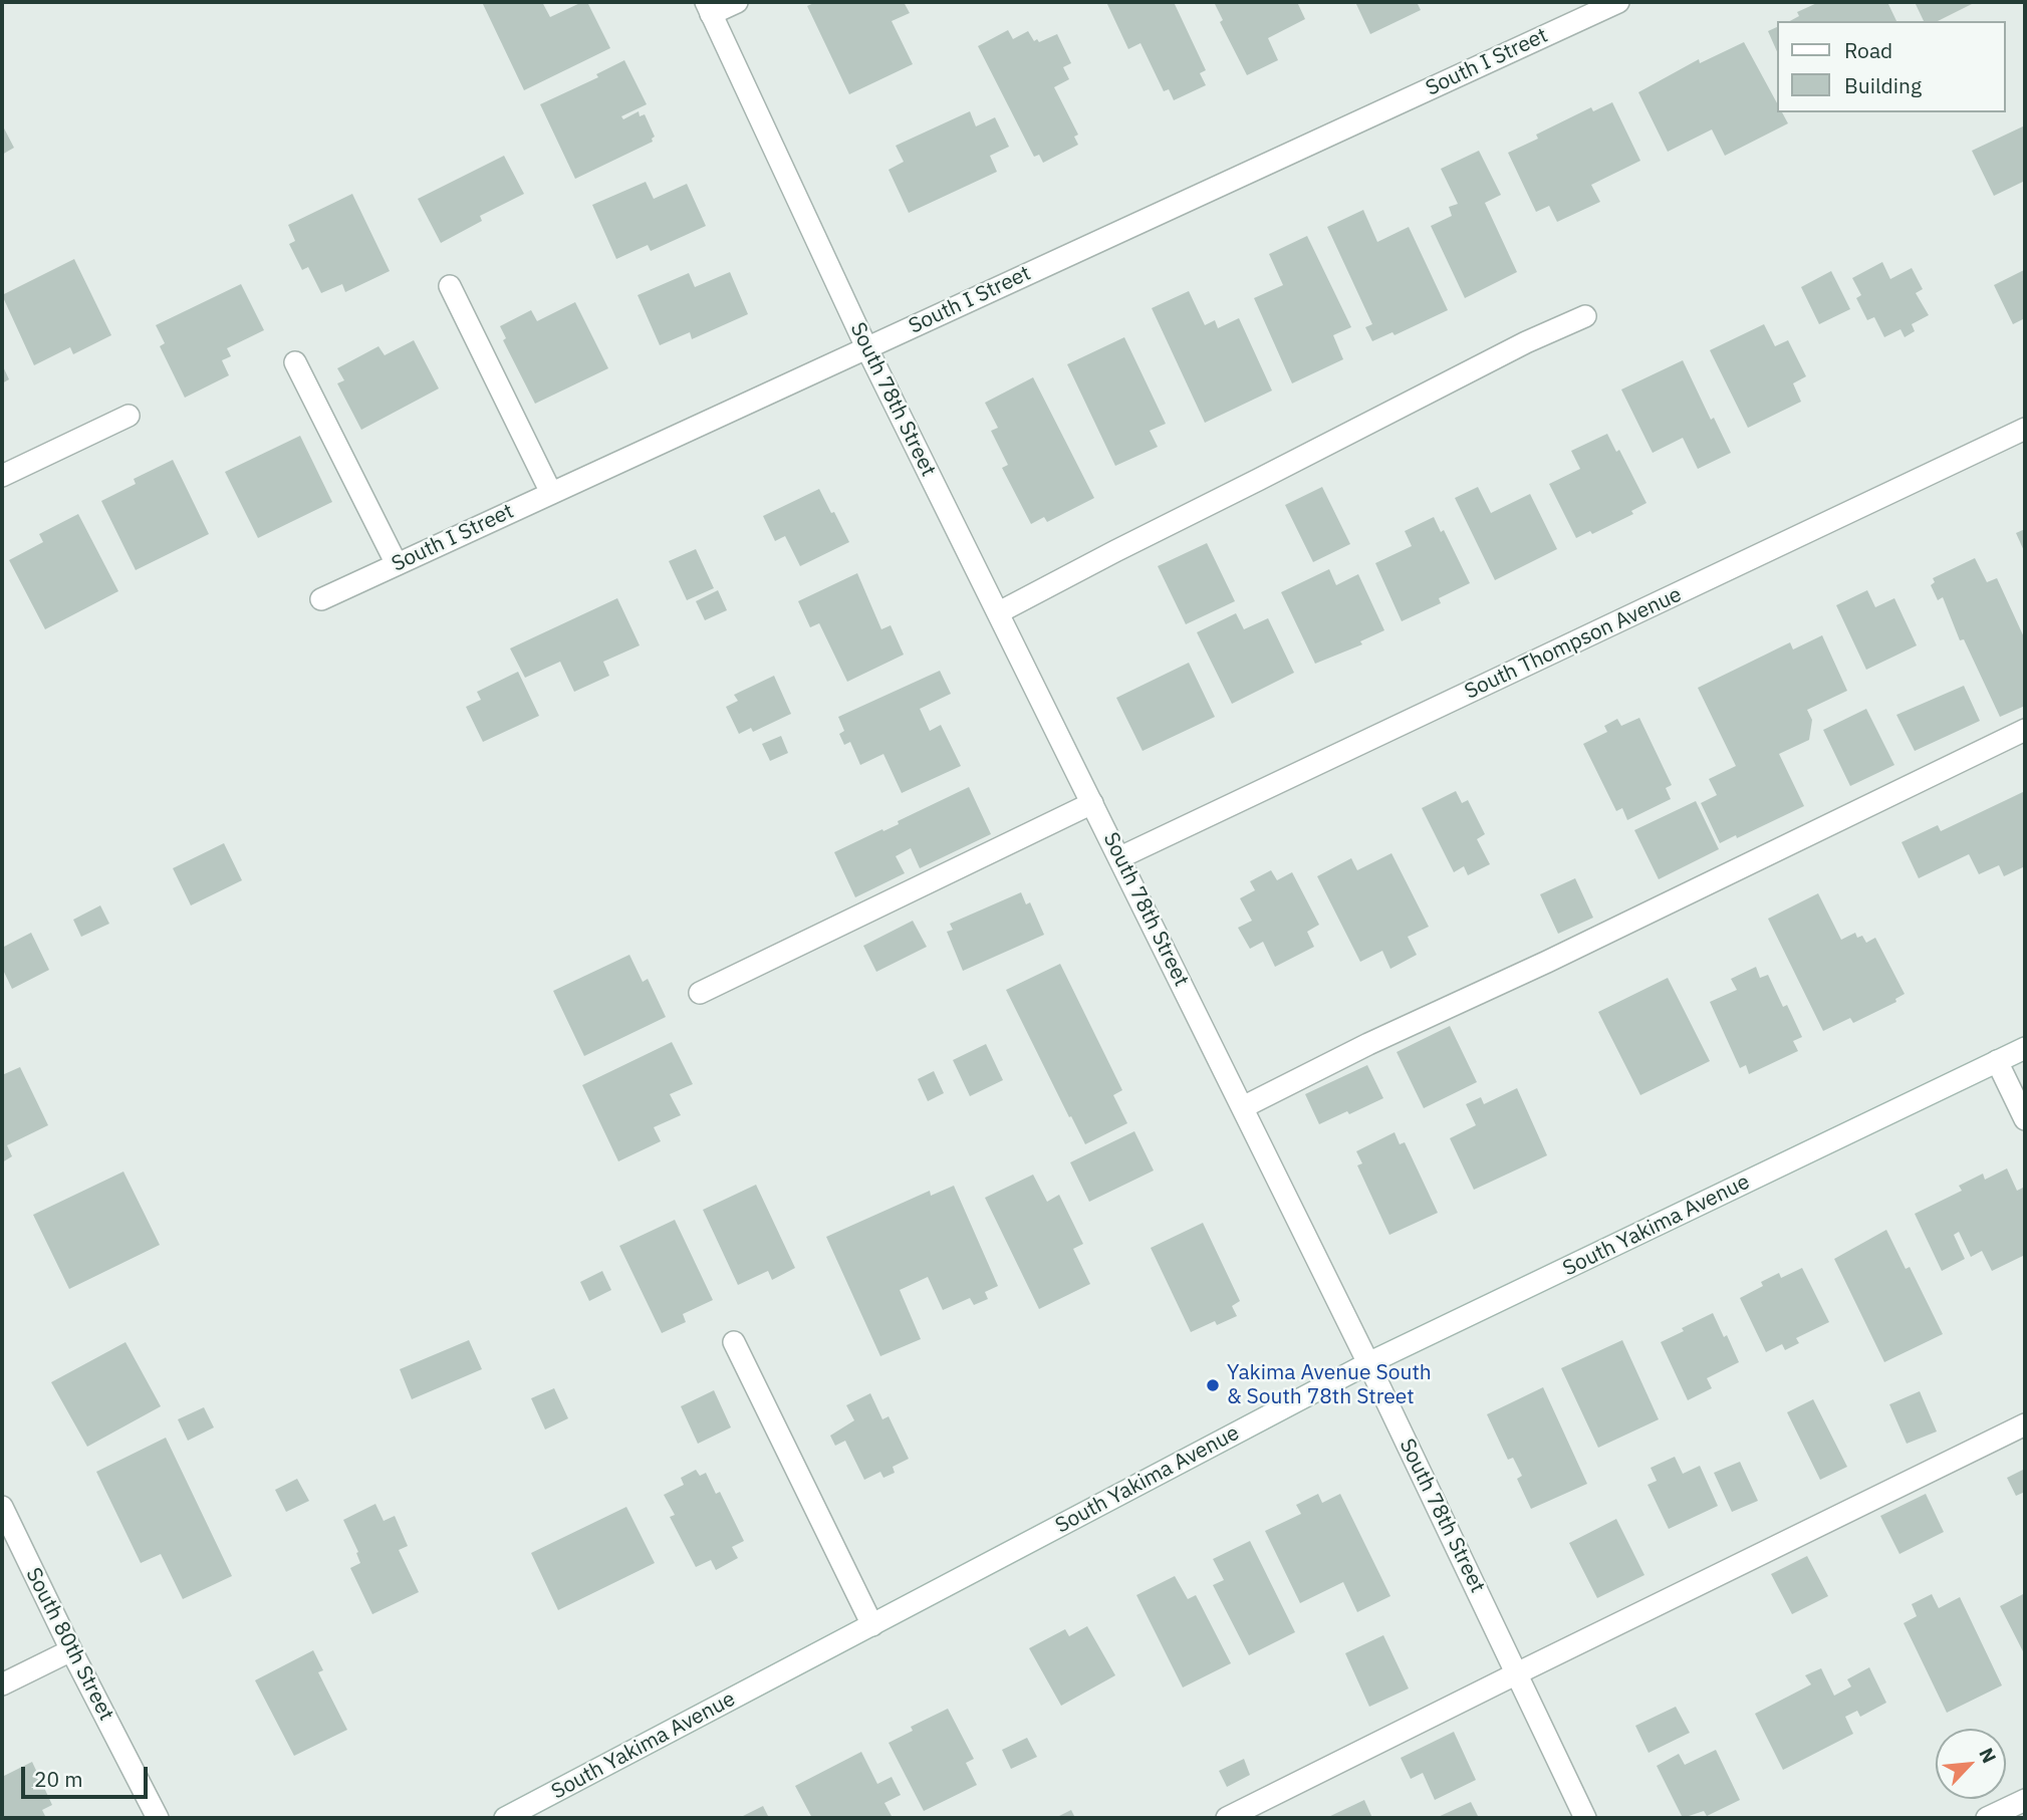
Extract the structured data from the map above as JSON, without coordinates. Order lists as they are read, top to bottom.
{
  "streets": {
    "street": [
      "South I Street",
      "South 78th Street",
      "South Thompson Avenue",
      "South Yakima Avenue",
      "South 80th Street"
    ]
  },
  "crossings": [
    ["South I Street", "South 78th Street"],
    ["South 78th Street", "South Thompson Avenue"],
    ["South 78th Street", "South Yakima Avenue"]
  ],
  "places": ["Yakima Avenue South & South 78th Street"],
  "legend": ["Road", "Building"],
  "scale_bar": "20 m",
  "north": "top right"
}
